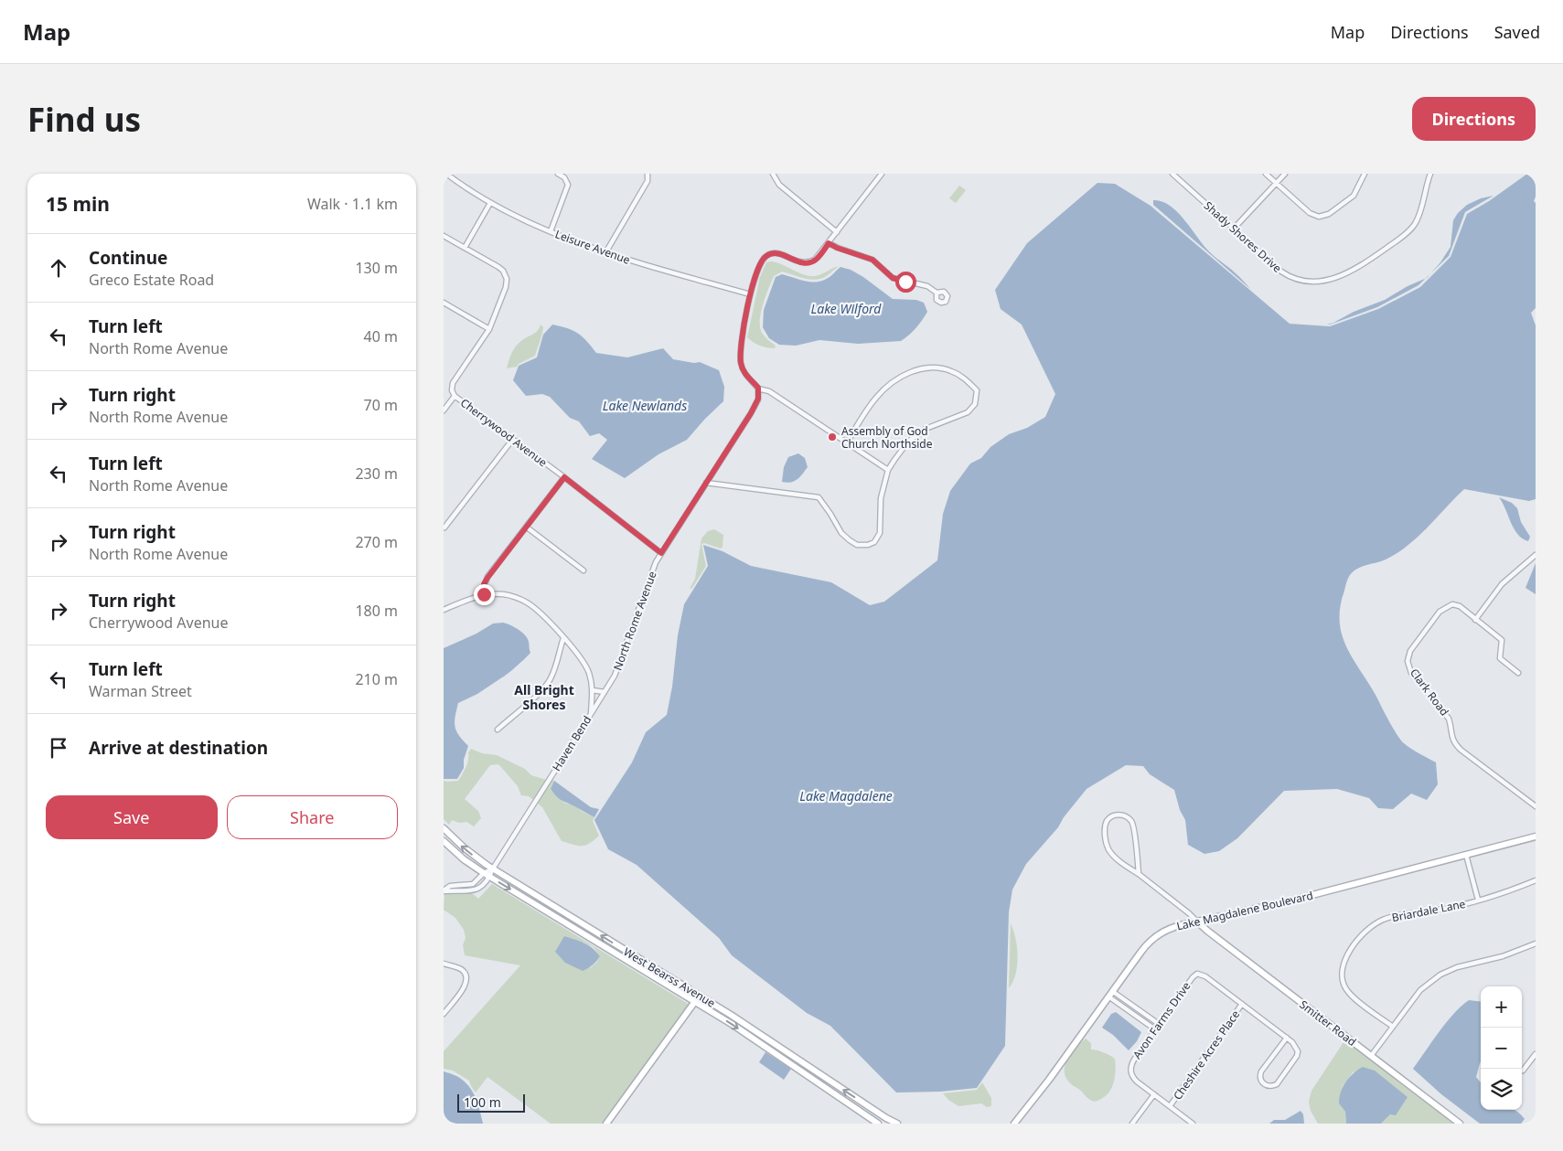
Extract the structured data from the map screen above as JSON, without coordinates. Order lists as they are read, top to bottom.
{
  "streets": {
    "street": [
      "Shady Shores Drive",
      "Leisure Avenue",
      "Cherrywood Avenue",
      "North Rome Avenue",
      "Clark Road",
      "Haven Bend",
      "Lake Magdalene Boulevard",
      "Briardale Lane",
      "West Bearss Avenue",
      "Avon Farms Drive",
      "Smitter Road",
      "Cheshire Acres Place"
    ]
  },
  "crossings": [
    ["Cherrywood Avenue", "North Rome Avenue"],
    ["North Rome Avenue", "Haven Bend"],
    ["Haven Bend", "West Bearss Avenue"],
    ["Lake Magdalene Boulevard", "Smitter Road"],
    ["Avon Farms Drive", "Cheshire Acres Place"]
  ],
  "districts": ["All Bright Shores"],
  "water": ["Lake Wilford", "Lake Newlands", "Lake Magdalene"],
  "places": ["Assembly of God Church Northside"],
  "scale_bar": "100 m",
  "page": {
    "header": "Map",
    "nav": ["Map", "Directions", "Saved"],
    "buttons": [
      "Directions",
      ["Save", "Share"]
    ],
    "title": "Find us",
    "heading": ["15 min", "Walk · 1.1 km"],
    "list": [
      ["Continue", "Greco Estate Road", "130 m"],
      ["Turn left", "North Rome Avenue", "40 m"],
      ["Turn right", "North Rome Avenue", "70 m"],
      ["Turn left", "North Rome Avenue", "230 m"],
      ["Turn right", "North Rome Avenue", "270 m"],
      ["Turn right", "Cherrywood Avenue", "180 m"],
      ["Turn left", "Warman Street", "210 m"],
      "Arrive at destination"
    ],
    "map_buttons": ["+", "−"],
    "scale": "100 m"
  }
}
